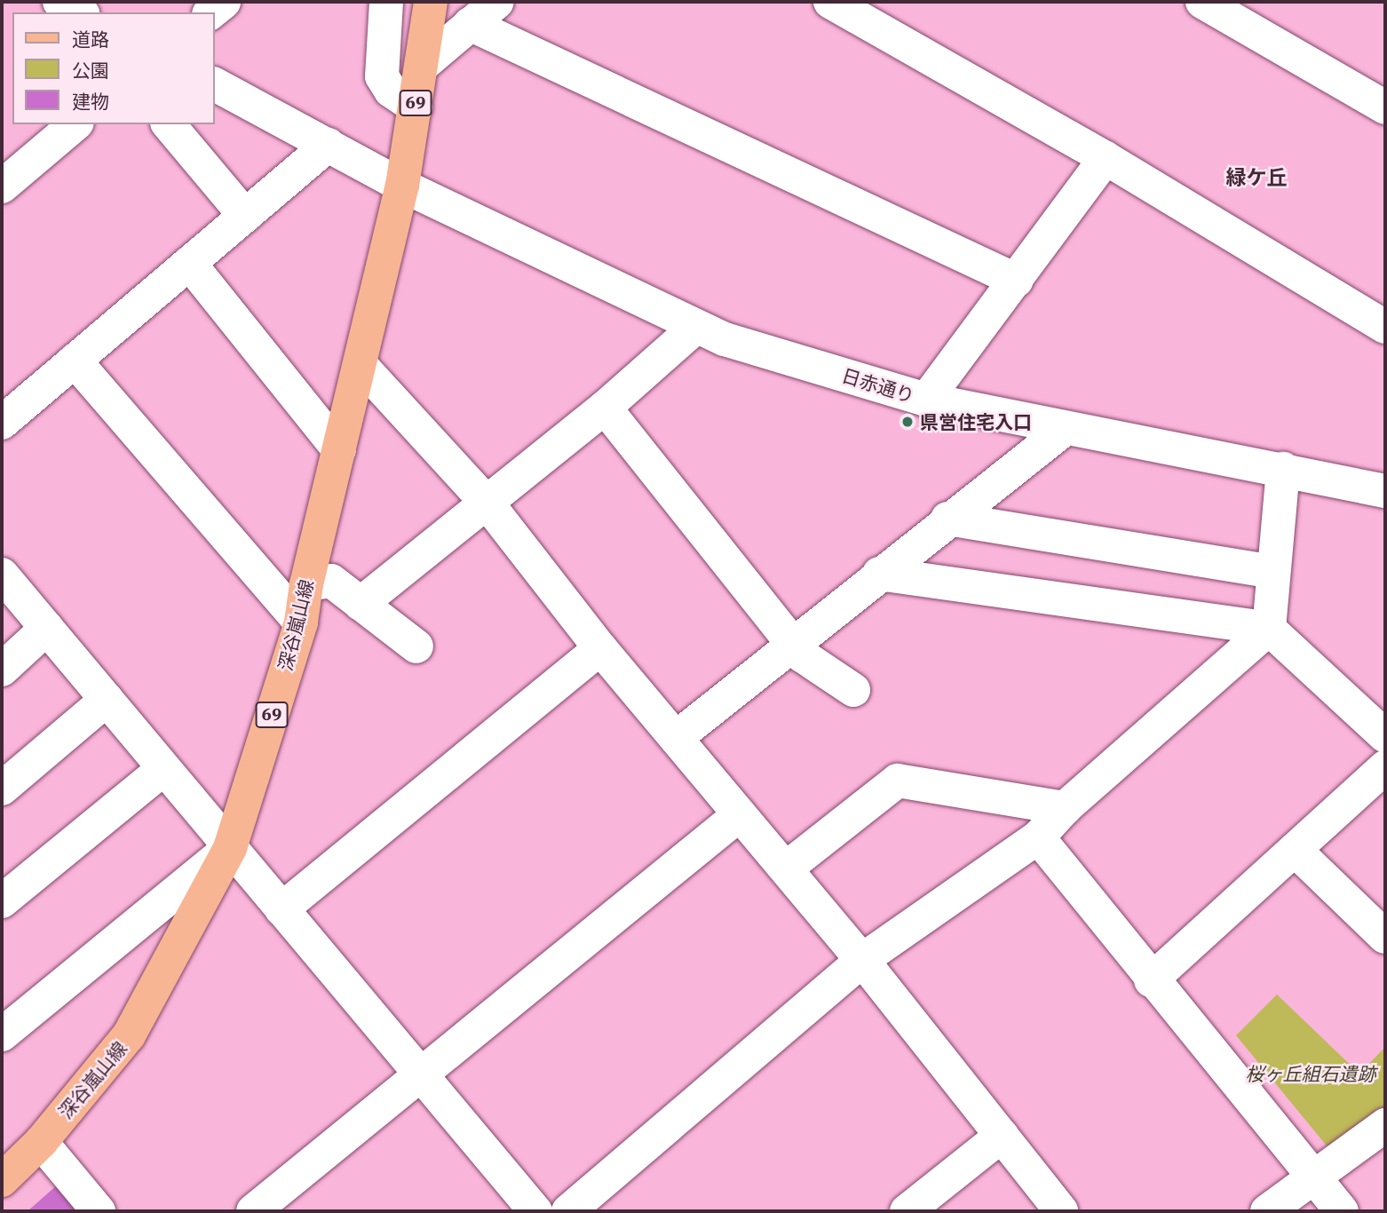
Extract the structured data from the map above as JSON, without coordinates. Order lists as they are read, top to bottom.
{
  "streets": {
    "main road": ["69", "深谷嵐山線"],
    "street": ["日赤通り"]
  },
  "crossings": [
    ["日赤通り", "深谷嵐山線"]
  ],
  "districts": ["緑ケ丘"],
  "parks": ["桜ヶ丘組石遺跡"],
  "places": ["県営住宅入口"],
  "legend": ["道路", "公園", "建物"]
}
